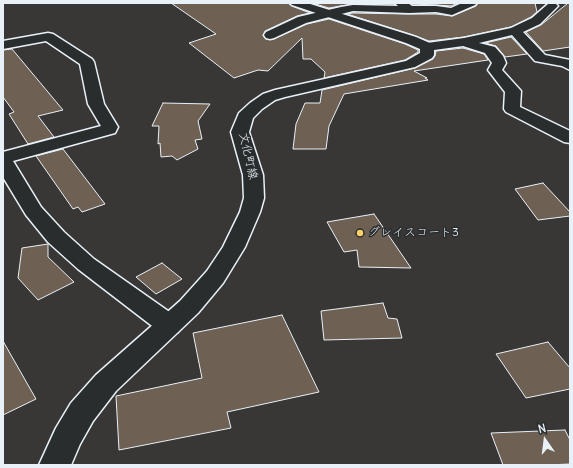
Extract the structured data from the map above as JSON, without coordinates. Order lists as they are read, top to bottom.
{
  "streets": {
    "street": ["文化町線"]
  },
  "places": ["グレイスコート3"],
  "north": "top"
}
